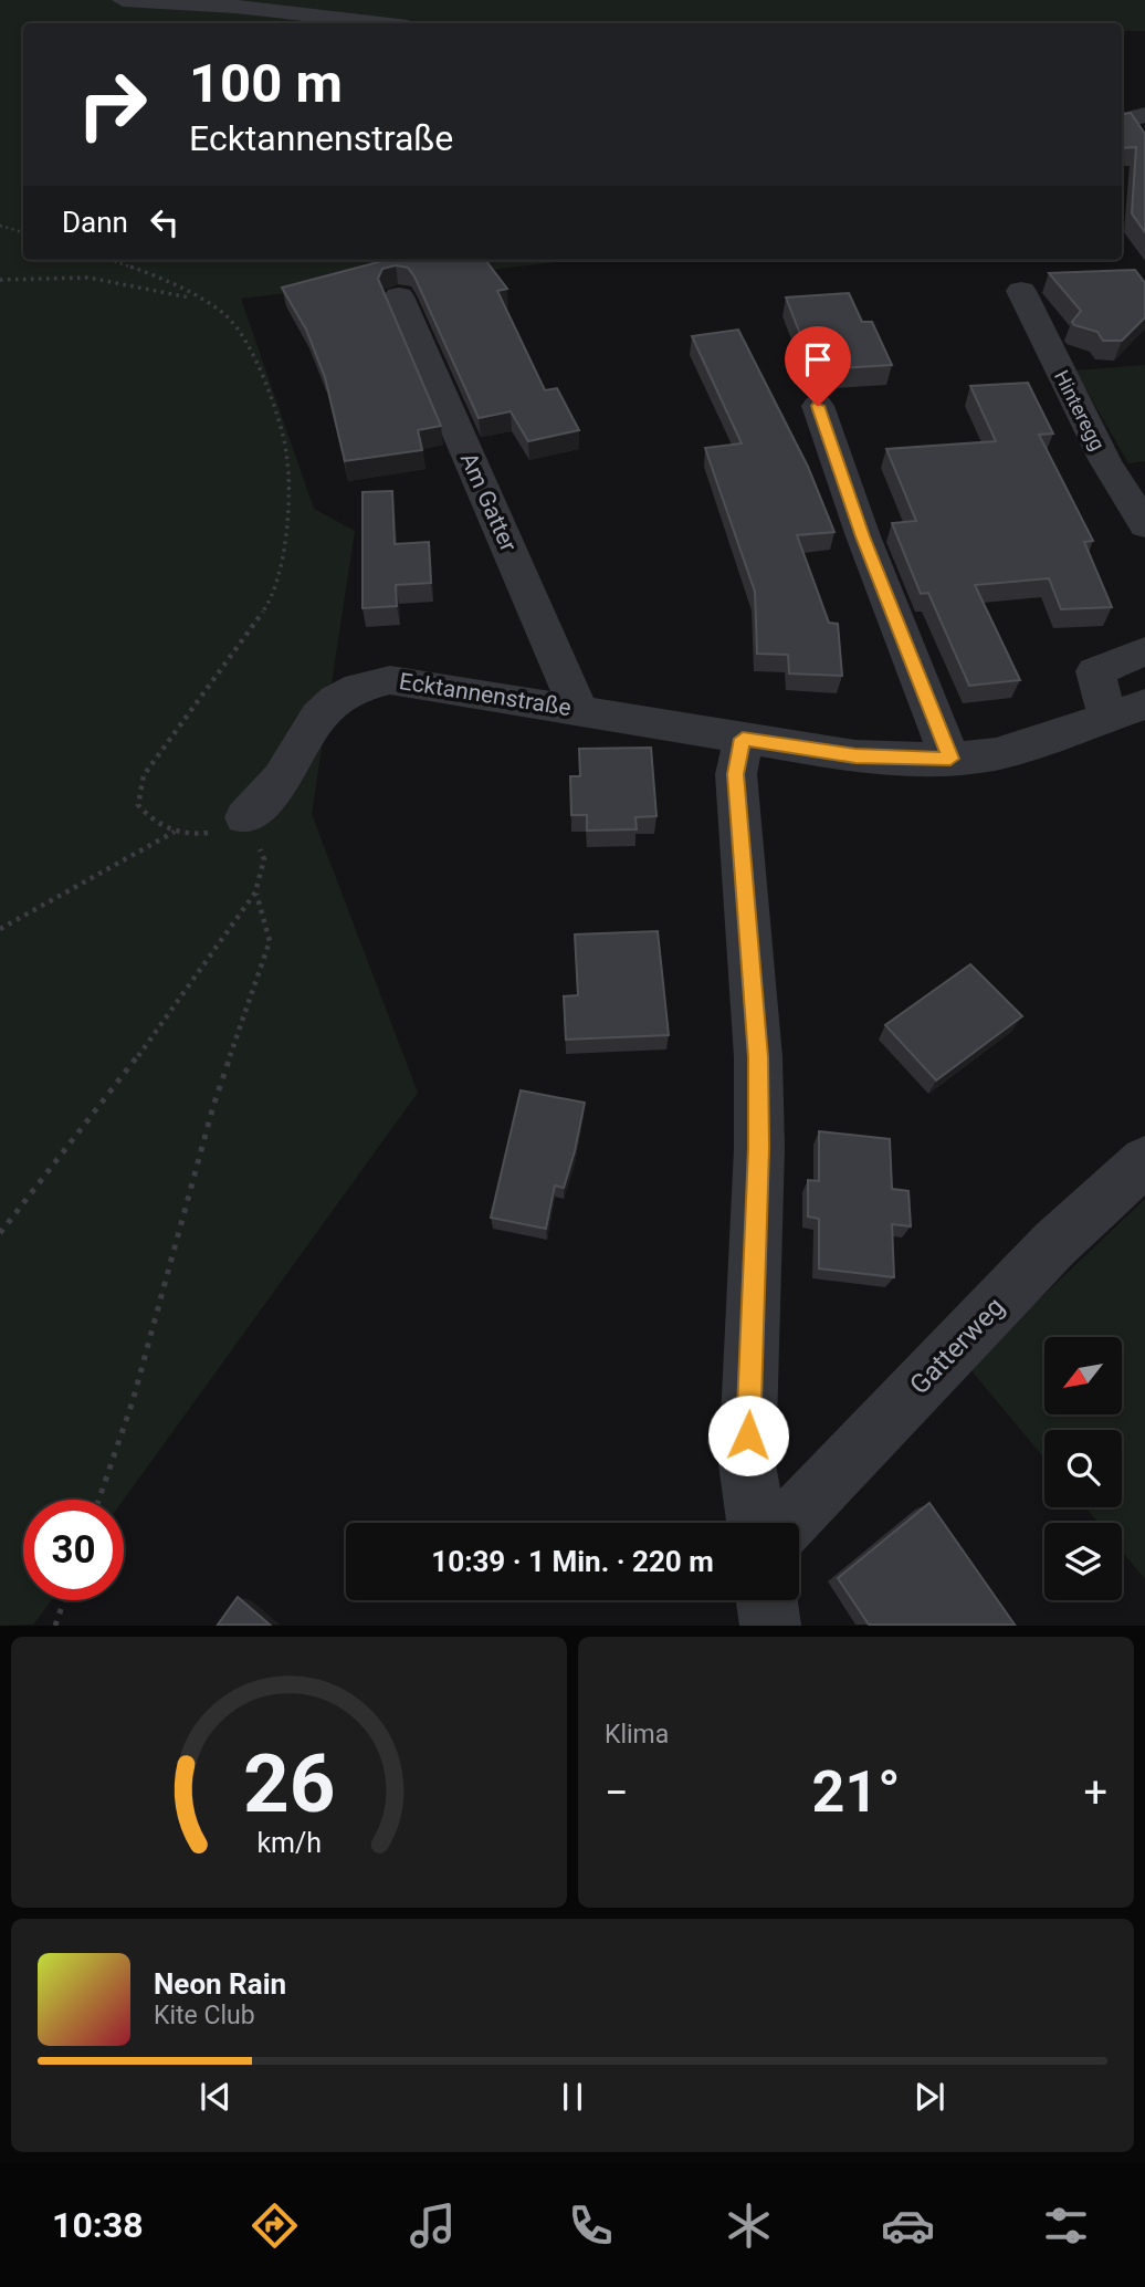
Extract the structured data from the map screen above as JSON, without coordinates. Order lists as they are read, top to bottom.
{
  "streets": {
    "street": [
      "Hinteregg",
      "Am Gatter",
      "Ecktannenstraße",
      "Gatterweg"
    ]
  },
  "crossings": [
    ["Am Gatter", "Ecktannenstraße"]
  ],
  "north": "bottom left",
  "page": {
    "turn": ["100 m", "Ecktannenstraße"],
    "then": "Dann",
    "limit": "30",
    "trip": "10:39 · 1 Min. · 220 m",
    "tile": "Klima",
    "heat": ["−", "21°", "+"],
    "song": ["Neon Rain", "Kite Club"],
    "tabs": "10:38",
    "gauge": ["26", "km/h"]
  }
}
